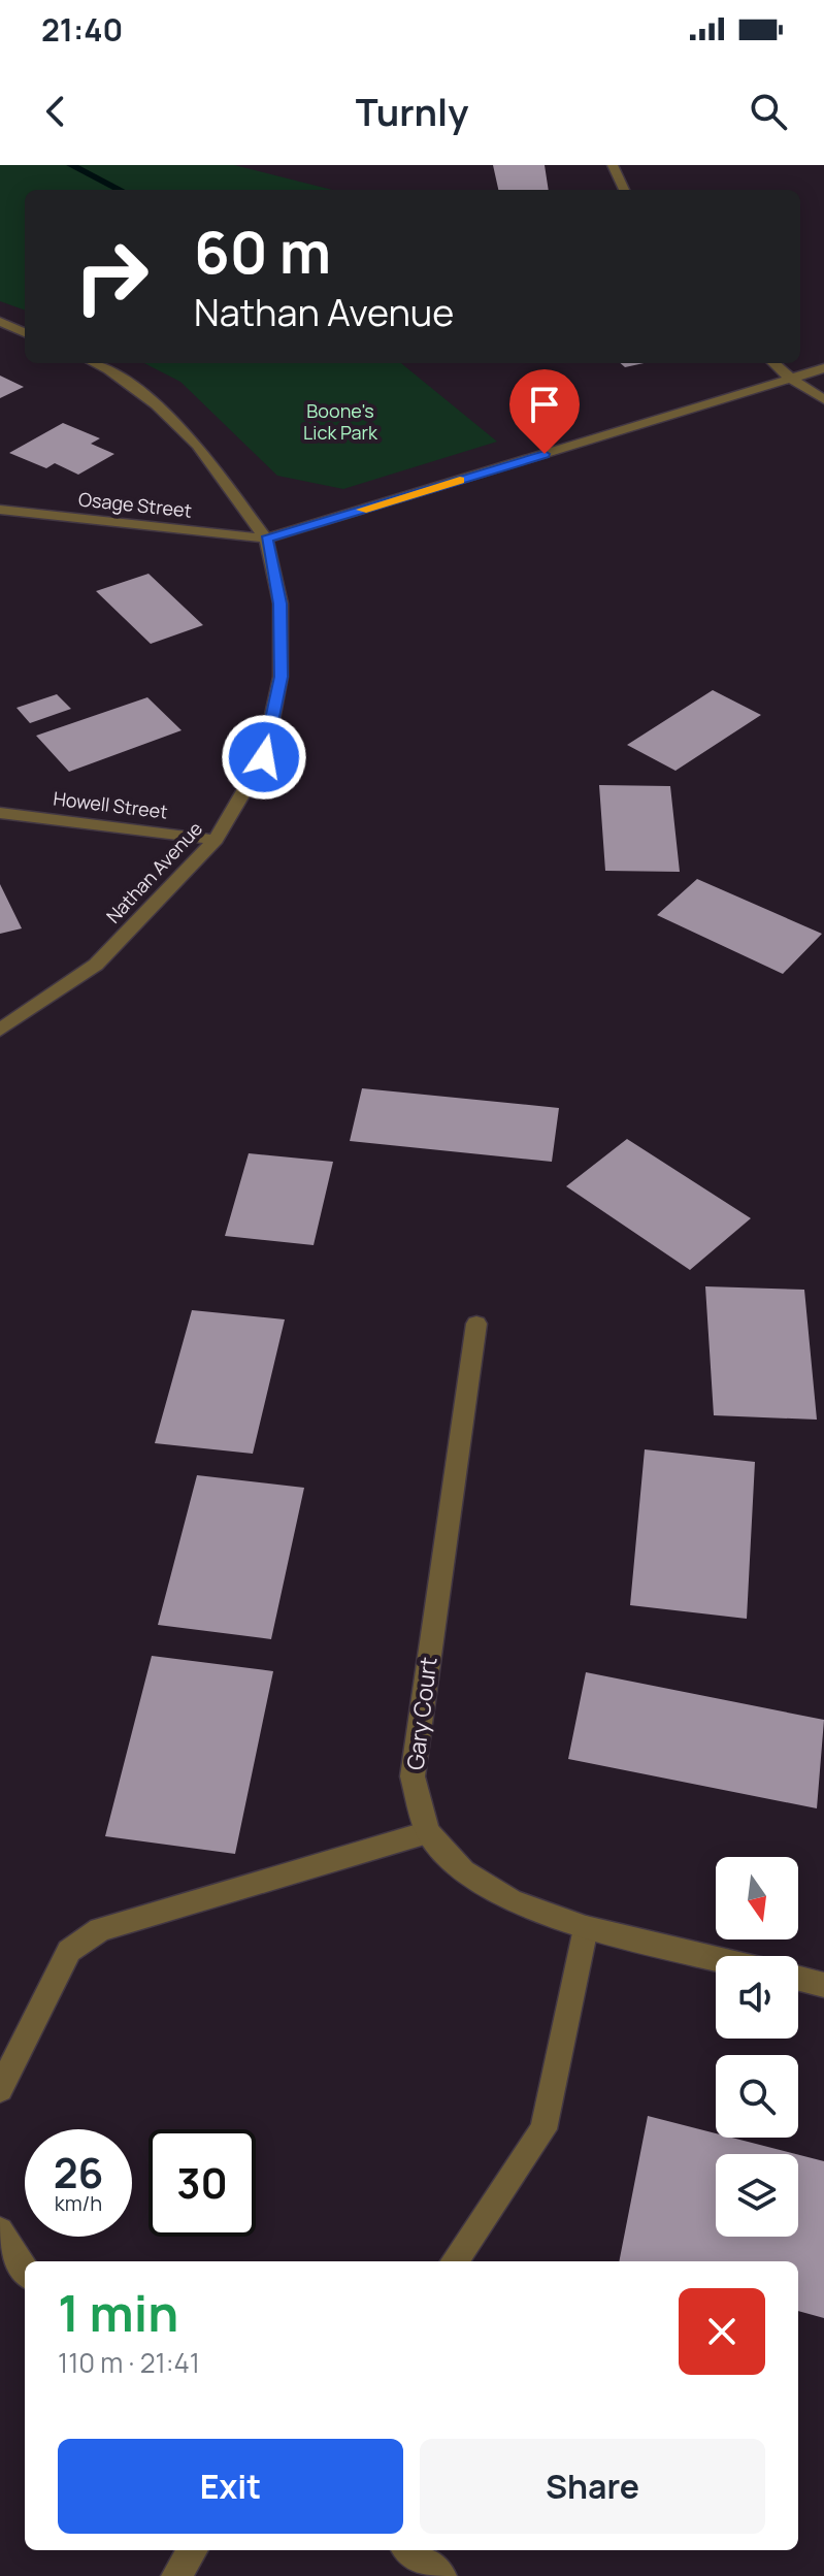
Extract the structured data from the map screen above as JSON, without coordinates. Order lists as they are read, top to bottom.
{
  "streets": {
    "street": [
      "Osage Street",
      "Howell Street",
      "Nathan Avenue",
      "Gary Court"
    ]
  },
  "crossings": [
    ["Osage Street", "Nathan Avenue"],
    ["Howell Street", "Nathan Avenue"]
  ],
  "parks": ["Boone's Lick Park"],
  "north": "bottom",
  "page": {
    "status": "21:40",
    "header": "Turnly",
    "turn": ["60 m", "Nathan Avenue"],
    "speed": "26 km/h",
    "limit": "30",
    "heading": ["1 min", "110 m · 21:41"],
    "buttons": ["Exit", "Share"]
  }
}
